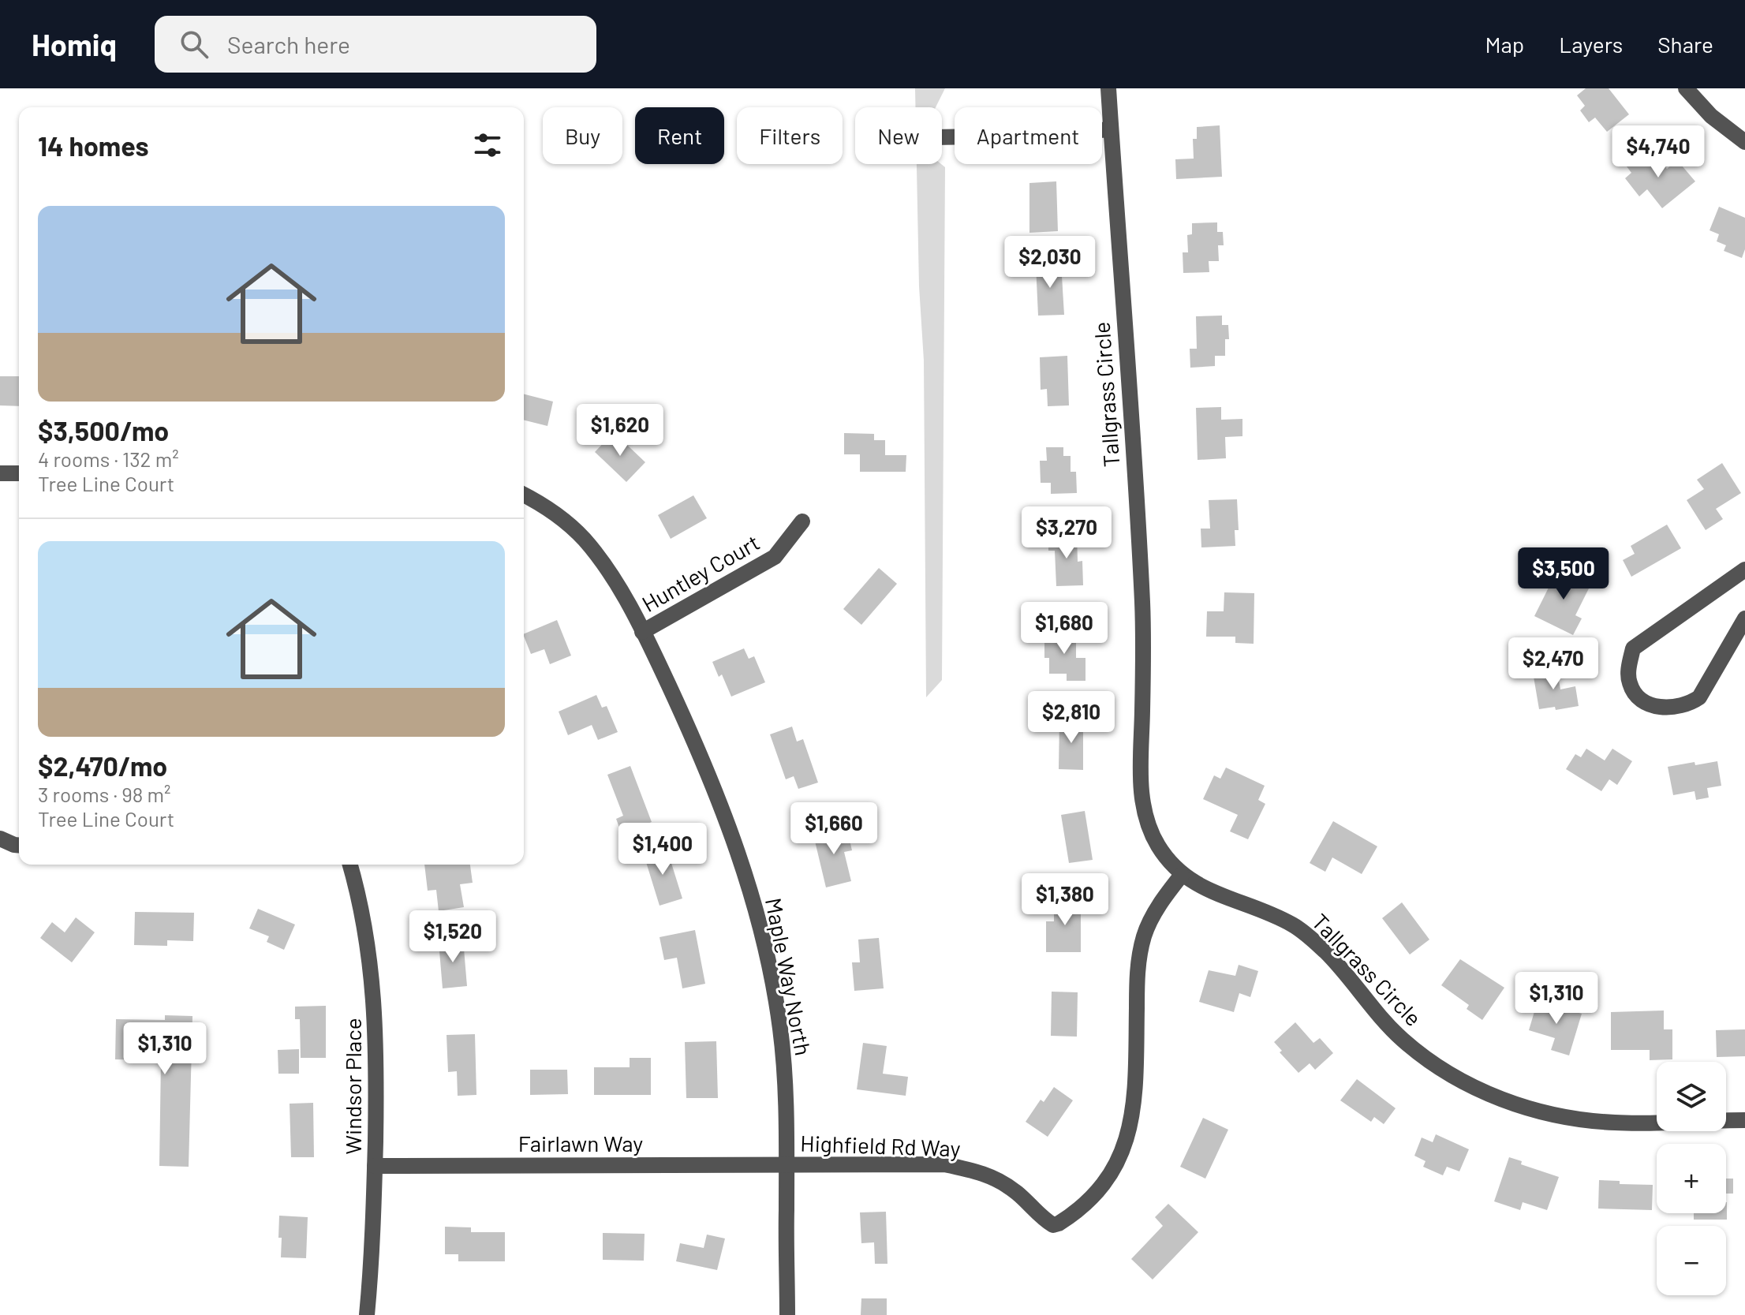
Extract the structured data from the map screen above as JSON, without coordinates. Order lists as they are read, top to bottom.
{
  "streets": {
    "street": [
      "Tallgrass Circle",
      "Huntley Court",
      "Maple Way North",
      "Windsor Place",
      "Fairlawn Way",
      "Highfield Rd Way"
    ]
  },
  "crossings": [
    ["Tallgrass Circle", "Highfield Rd Way"],
    ["Huntley Court", "Maple Way North"],
    ["Maple Way North", "Fairlawn Way"],
    ["Maple Way North", "Highfield Rd Way"],
    ["Windsor Place", "Fairlawn Way"],
    ["Fairlawn Way", "Highfield Rd Way"]
  ],
  "page": {
    "header": "Homiq",
    "search": "Search here",
    "nav": ["Map", "Layers", "Share"],
    "chip": [
      "Buy",
      "Rent",
      "Filters",
      "New",
      "Apartment"
    ],
    "heading": "14 homes",
    "price": [
      "$4,740",
      "$2,030",
      "$1,620",
      "$3,270",
      "$3,500",
      "$1,680",
      "$2,470",
      "$2,810",
      "$1,660",
      "$1,400",
      "$1,380",
      "$1,520",
      "$1,310",
      "$1,310"
    ],
    "list": [
      {
        "name": "$3,500/mo",
        "note": "4 rooms · 132 m² · Tree Line Court"
      },
      {
        "name": "$2,470/mo",
        "note": "3 rooms · 98 m² · Tree Line Court"
      }
    ],
    "map_buttons": ["+", "−"]
  }
}
